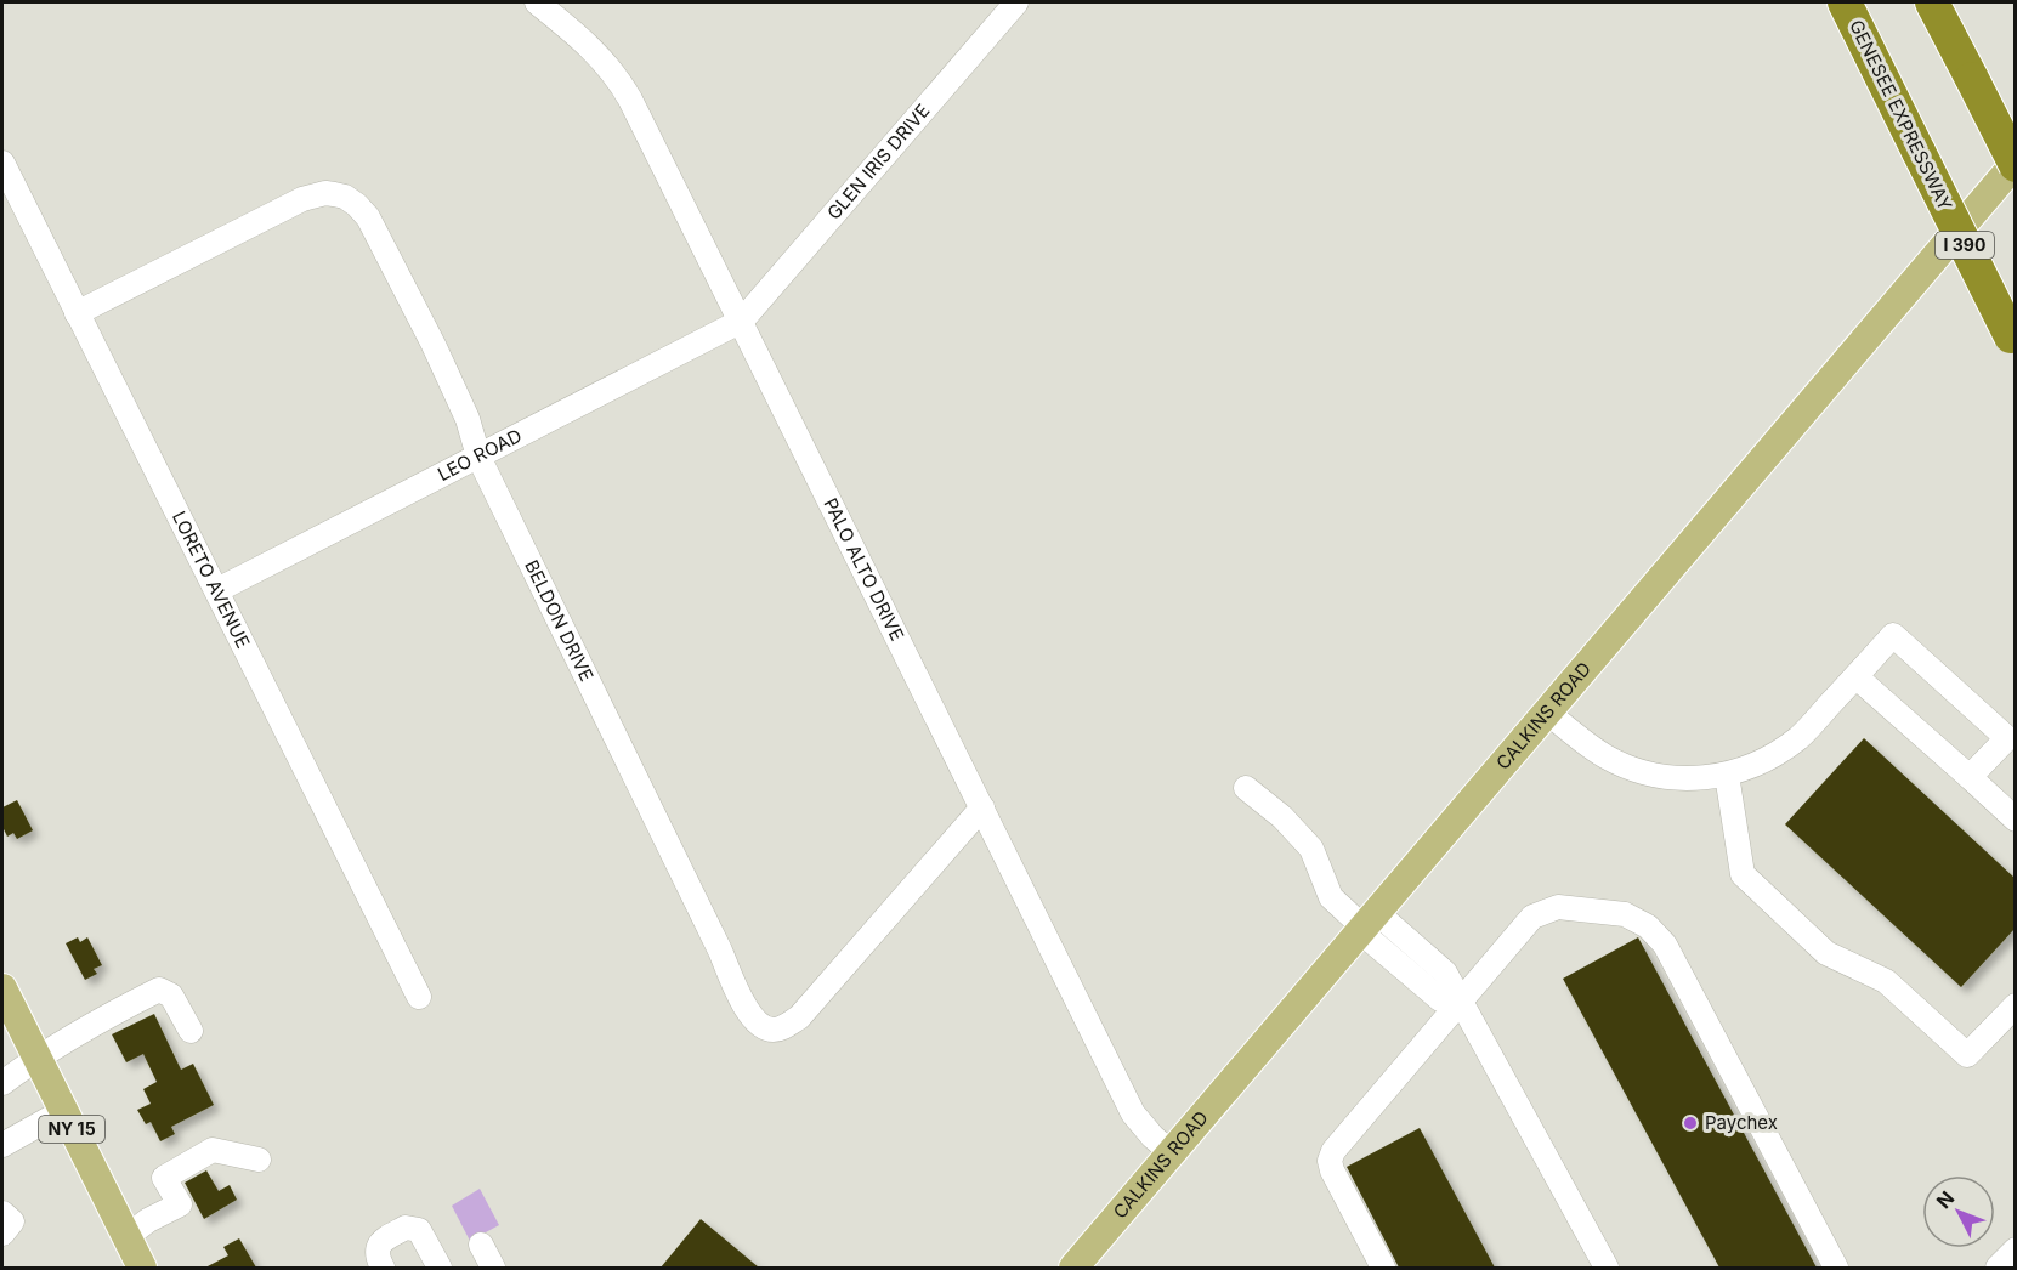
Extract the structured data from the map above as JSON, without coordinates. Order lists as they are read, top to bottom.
{
  "streets": {
    "highway": ["GENESEE EXPRESSWAY", "I 390"],
    "main road": ["CALKINS ROAD", "NY 15"],
    "street": [
      "GLEN IRIS DRIVE",
      "LEO ROAD",
      "PALO ALTO DRIVE",
      "LORETO AVENUE",
      "BELDON DRIVE"
    ]
  },
  "crossings": [
    ["GLEN IRIS DRIVE", "LEO ROAD"],
    ["GLEN IRIS DRIVE", "PALO ALTO DRIVE"],
    ["LEO ROAD", "PALO ALTO DRIVE"],
    ["LEO ROAD", "LORETO AVENUE"],
    ["LEO ROAD", "BELDON DRIVE"],
    ["PALO ALTO DRIVE", "BELDON DRIVE"],
    ["PALO ALTO DRIVE", "CALKINS ROAD"],
    ["LORETO AVENUE", "BELDON DRIVE"]
  ],
  "places": ["Paychex"],
  "north": "top left"
}
